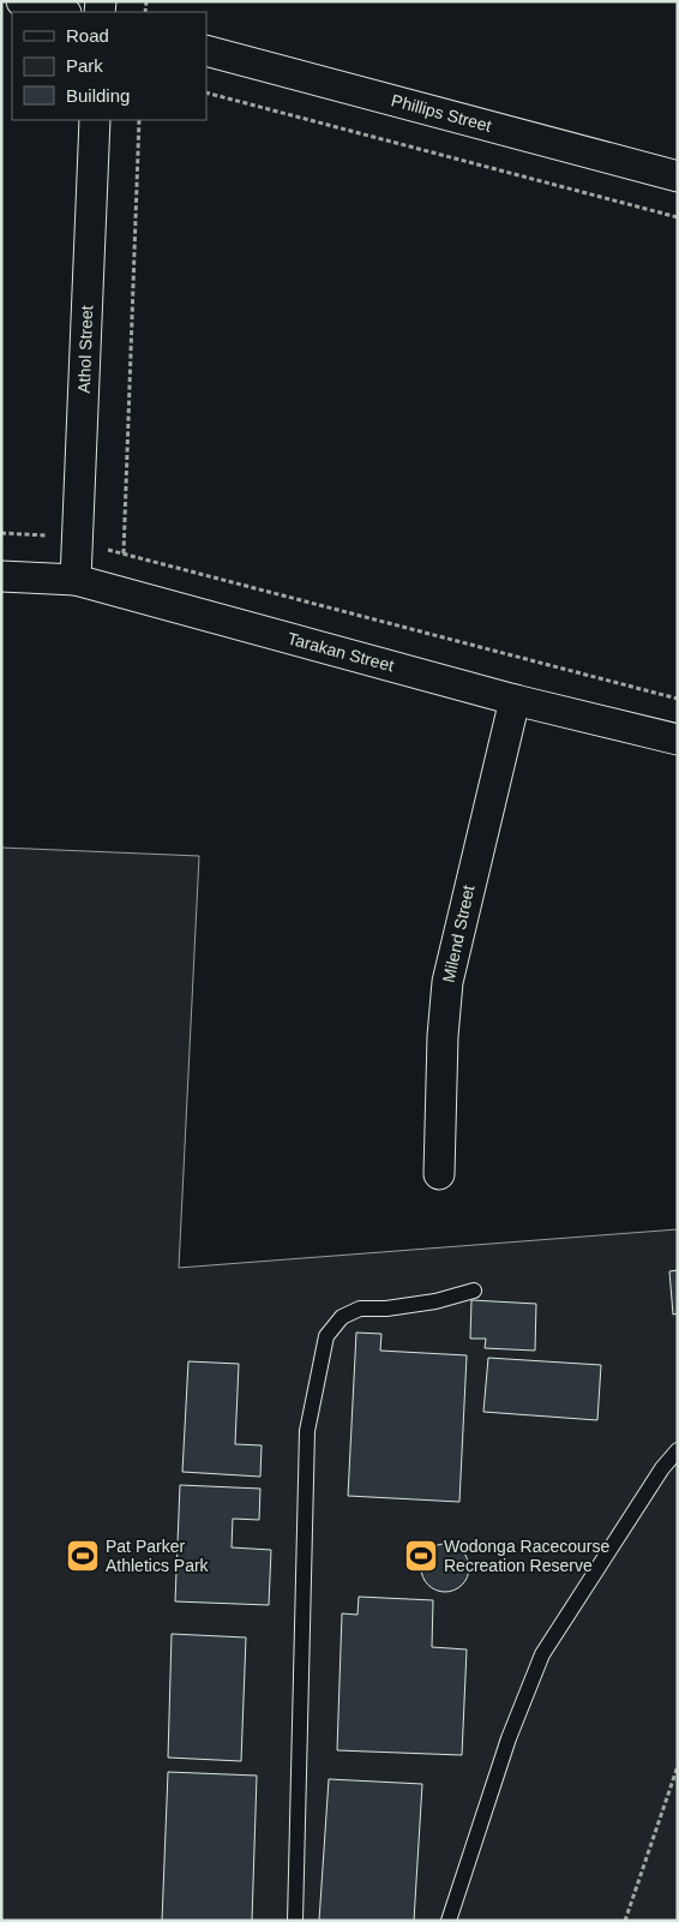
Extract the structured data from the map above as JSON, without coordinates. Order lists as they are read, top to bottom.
{
  "streets": {
    "street": [
      "Phillips Street",
      "Athol Street",
      "Tarakan Street",
      "Milend Street"
    ]
  },
  "crossings": [
    ["Athol Street", "Tarakan Street"],
    ["Tarakan Street", "Milend Street"]
  ],
  "places": {
    "sports": ["Pat Parker Athletics Park", "Wodonga Racecourse Recreation Reserve"]
  },
  "legend": ["Road", "Park", "Building"]
}
